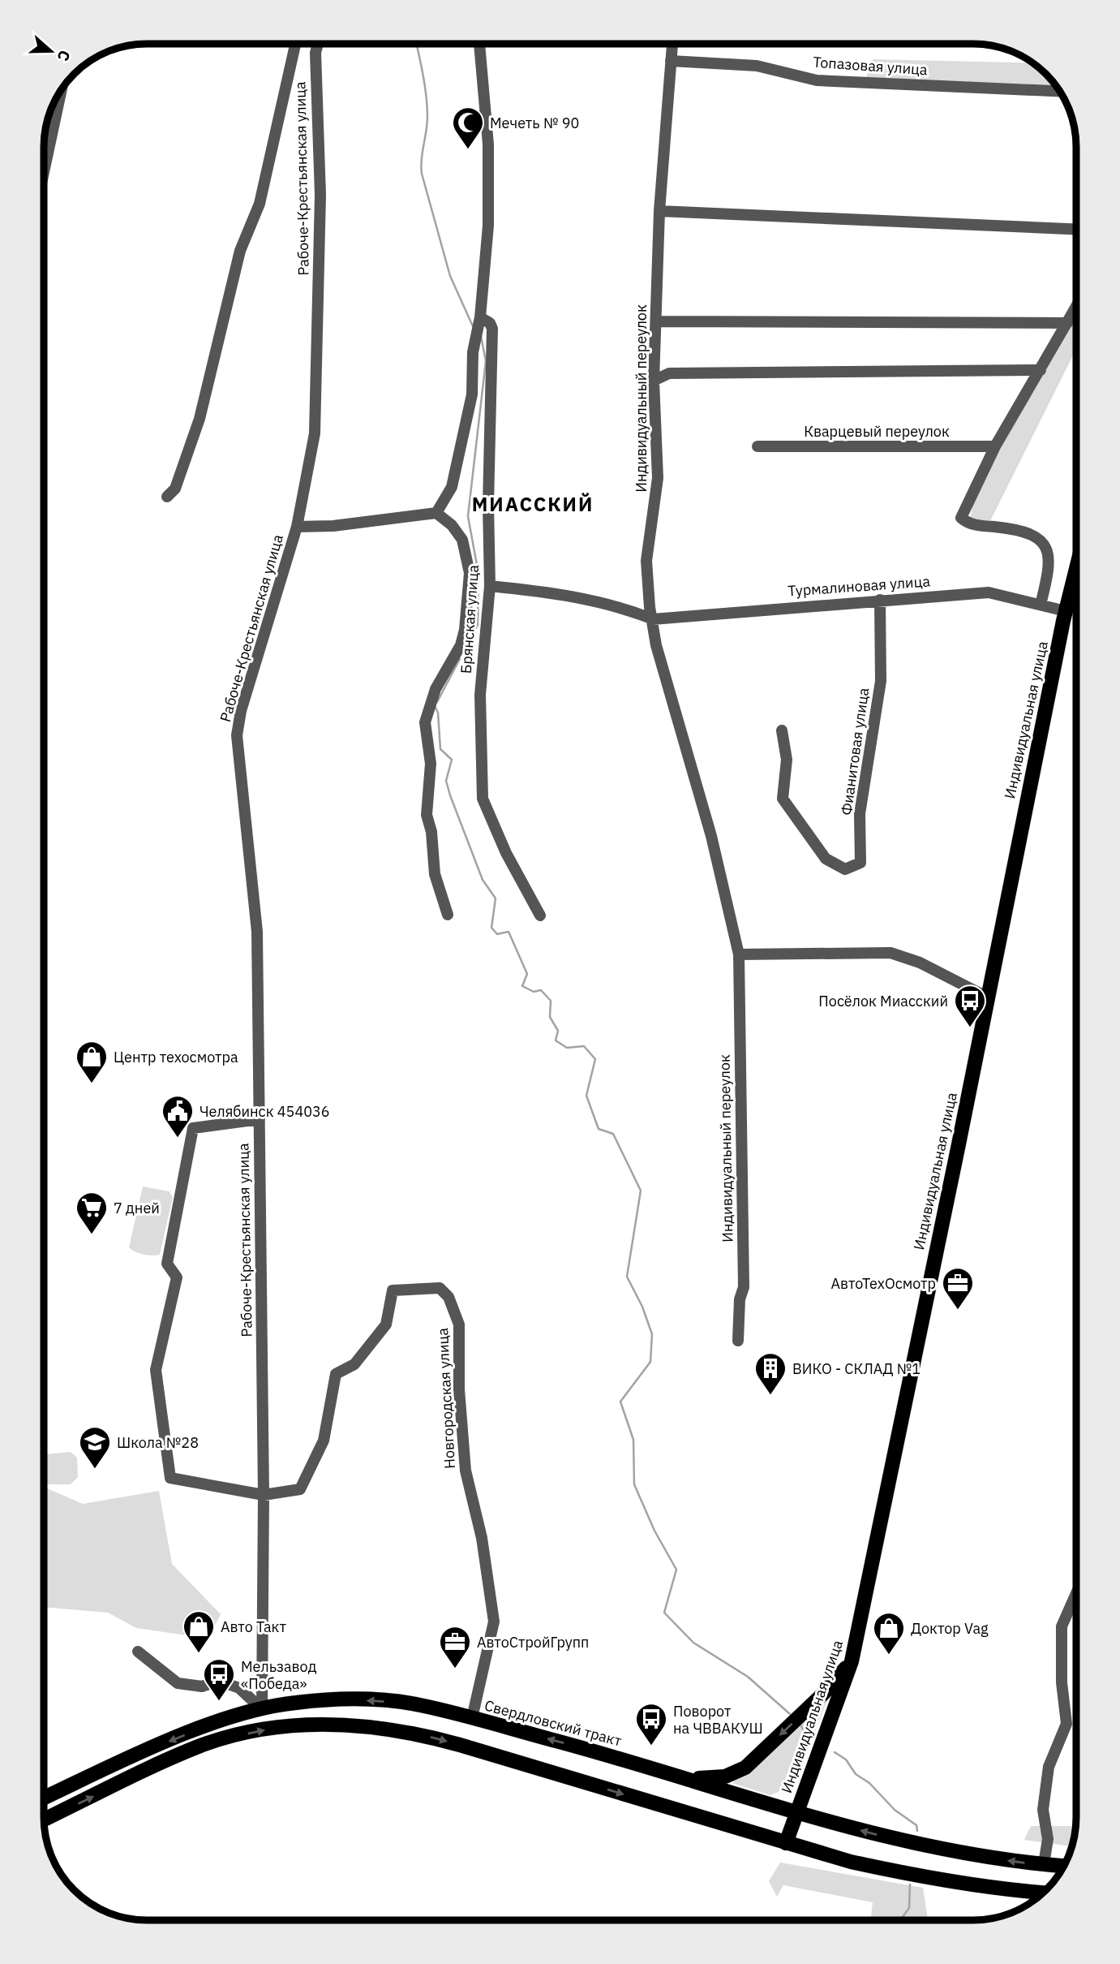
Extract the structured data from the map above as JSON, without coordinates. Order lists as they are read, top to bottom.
{
  "streets": {
    "main road": ["Индивидуальная улица", "Свердловский тракт"],
    "street": [
      "Топазовая улица",
      "Рабоче-Крестьянская улица",
      "Индивидуальный переулок",
      "Кварцевый переулок",
      "Турмалиновая улица",
      "Брянская улица",
      "Фианитовая улица",
      "Новгородская улица"
    ]
  },
  "crossings": [
    ["Топазовая улица", "Индивидуальный переулок"],
    ["Рабоче-Крестьянская улица", "Новгородская улица"],
    ["Рабоче-Крестьянская улица", "Свердловский тракт"],
    ["Индивидуальный переулок", "Турмалиновая улица"],
    ["Турмалиновая улица", "Индивидуальная улица"],
    ["Турмалиновая улица", "Фианитовая улица"],
    ["Индивидуальная улица", "Свердловский тракт"],
    ["Новгородская улица", "Свердловский тракт"]
  ],
  "districts": ["МИАССКИЙ"],
  "places": {
    "mosque": ["Мечеть № 90"],
    "bus stop": ["Посёлок Миасский", "Мельзавод «Победа»", "Поворот на ЧВВАКУШ"],
    "shop": ["Центр техосмотра", "Авто Такт", "Доктор Vag"],
    "public building": ["Челябинск 454036"],
    "supermarket": ["7 дней"],
    "office": ["АвтоТехОсмотр", "АвтоСтройГрупп"],
    "building": ["ВИКО - СКЛАД №1"],
    "school or university": ["Школа №28"]
  },
  "north": "right"
}
